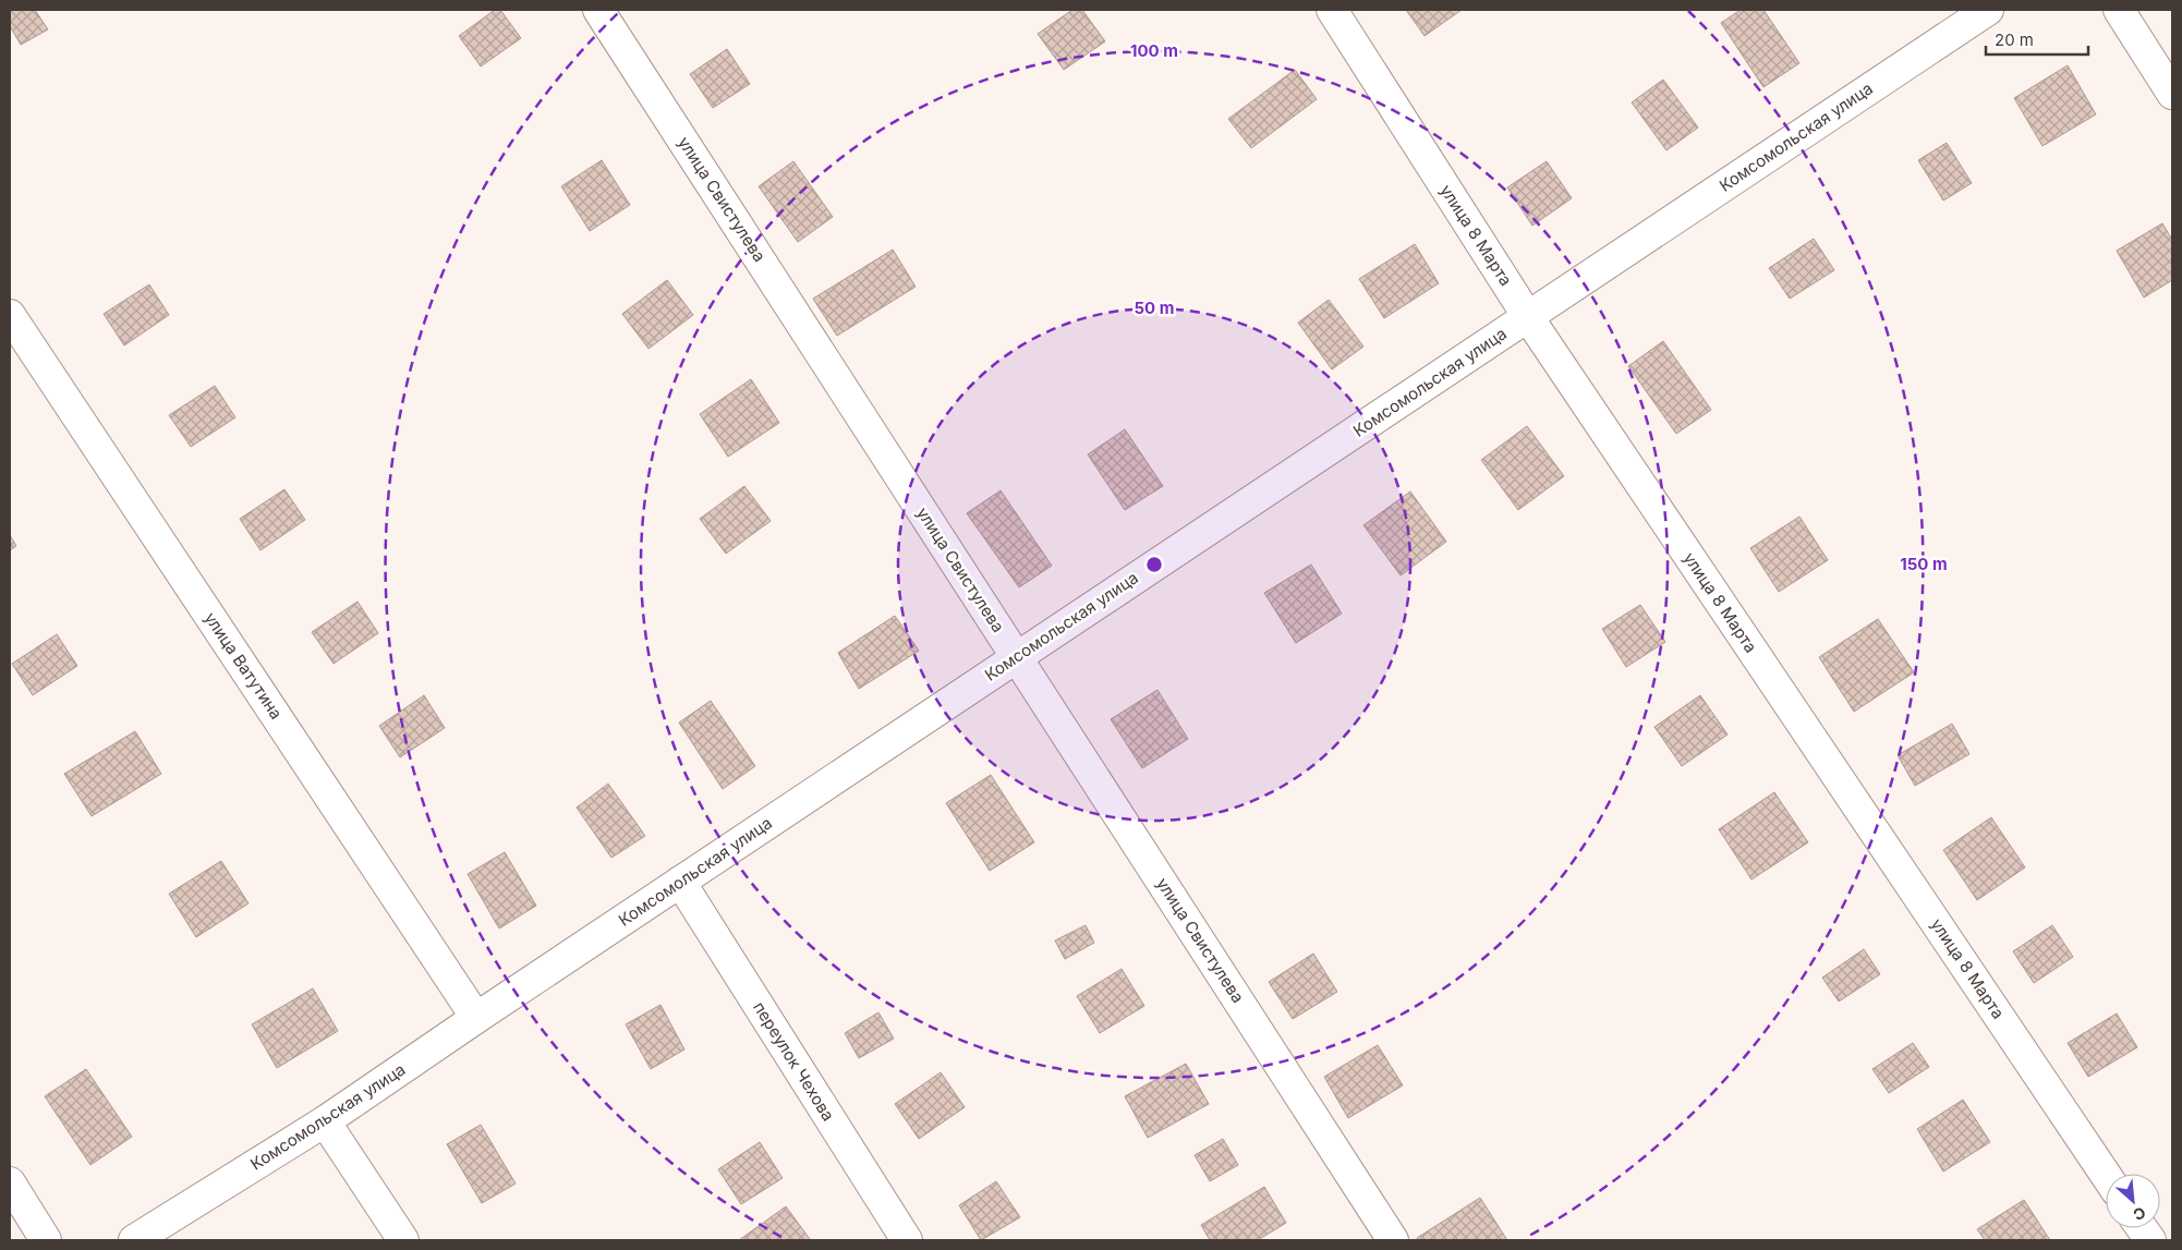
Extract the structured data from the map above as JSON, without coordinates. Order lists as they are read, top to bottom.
{
  "streets": {
    "street": [
      "Комсомольская улица",
      "улица Свистулева",
      "улица 8 Марта",
      "улица Ватутина",
      "переулок Чехова"
    ]
  },
  "crossings": [
    ["Комсомольская улица", "улица Свистулева"],
    ["Комсомольская улица", "улица 8 Марта"],
    ["Комсомольская улица", "улица Ватутина"],
    ["Комсомольская улица", "переулок Чехова"]
  ],
  "scale_bar": "20 m",
  "north": "bottom right",
  "rings": ["100 m", "50 m", "150 m"]
}
